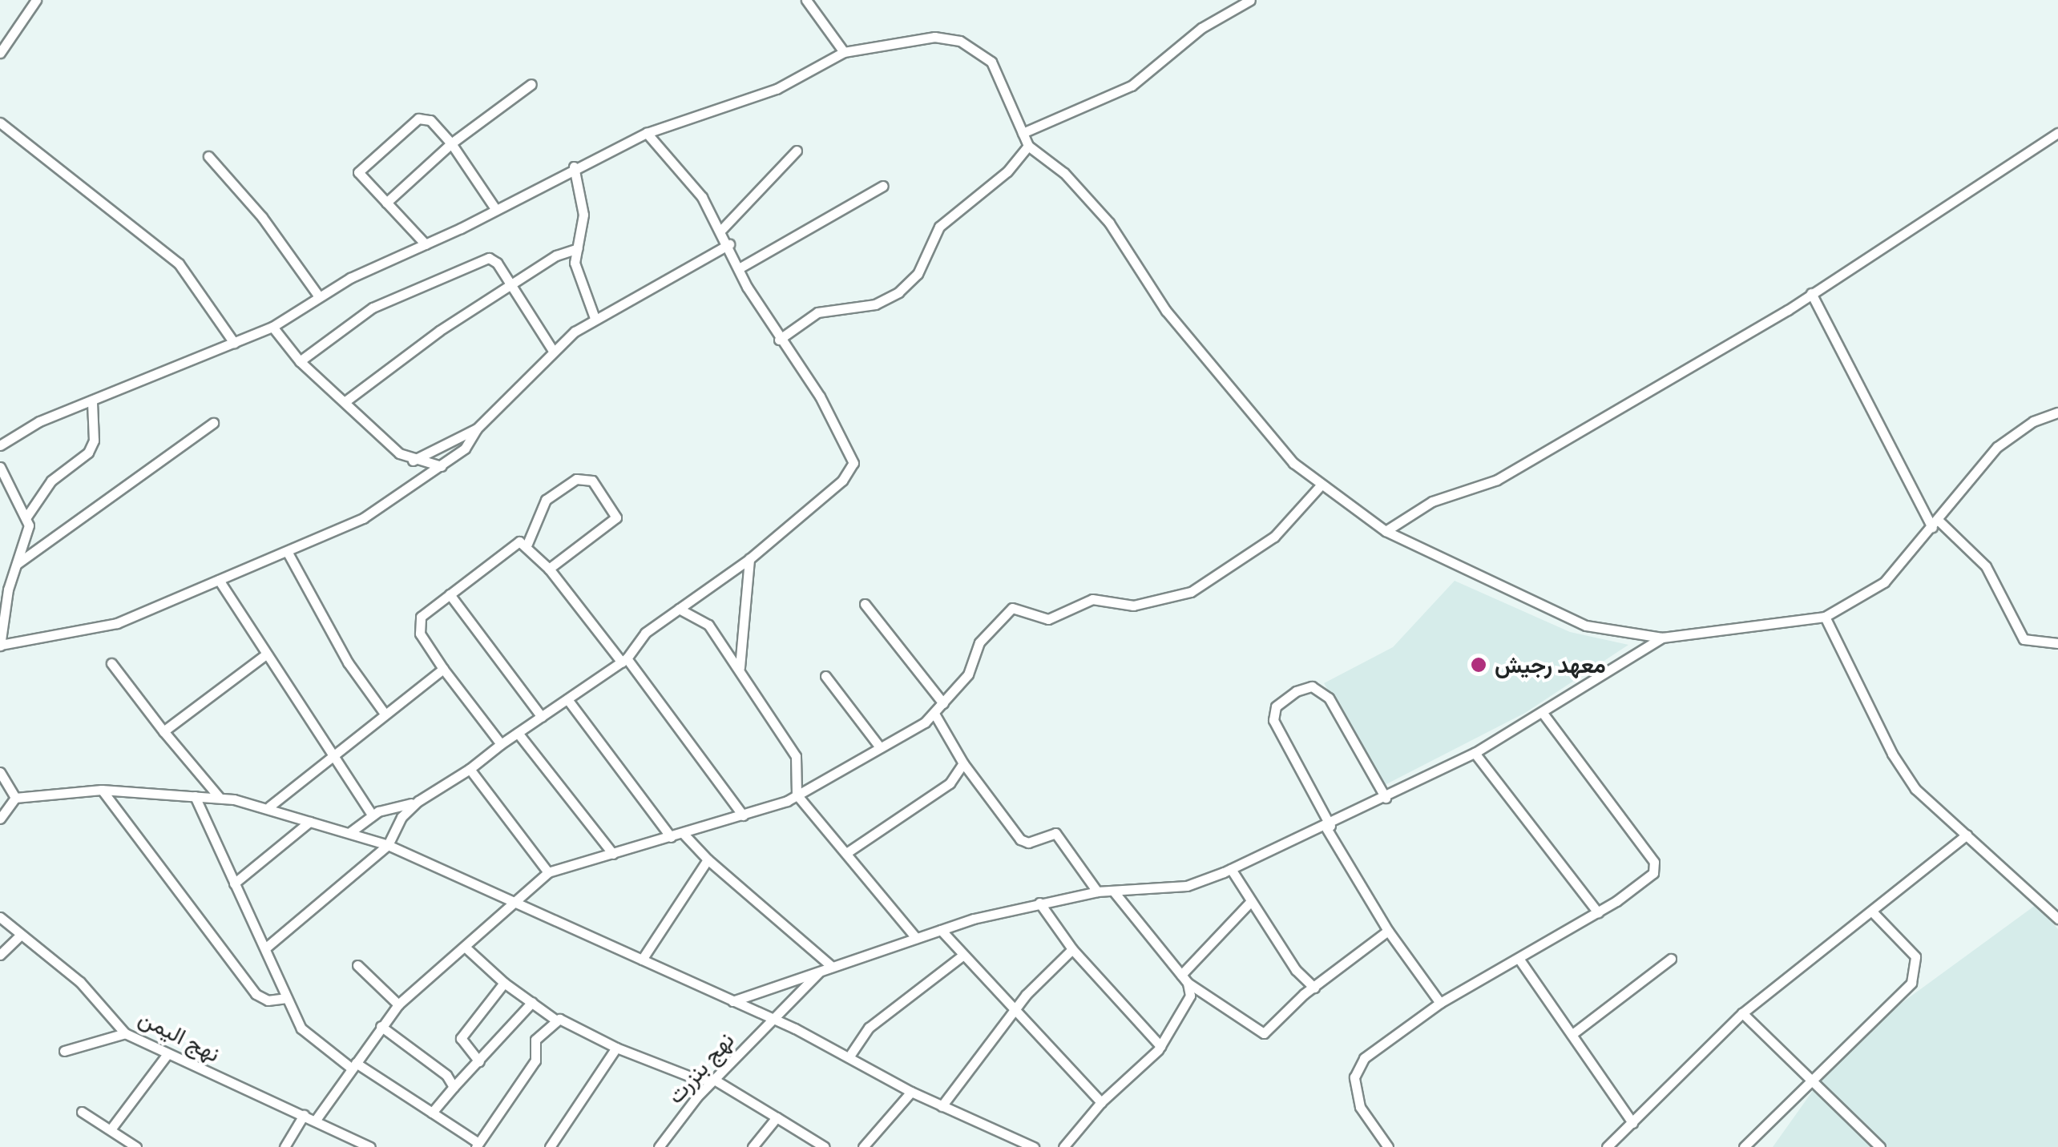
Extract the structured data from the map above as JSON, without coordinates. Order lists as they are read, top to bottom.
{
  "streets": {
    "street": ["نهج اليمن", "نهج بنزرت"]
  },
  "places": ["معهد رجيش"]
}
